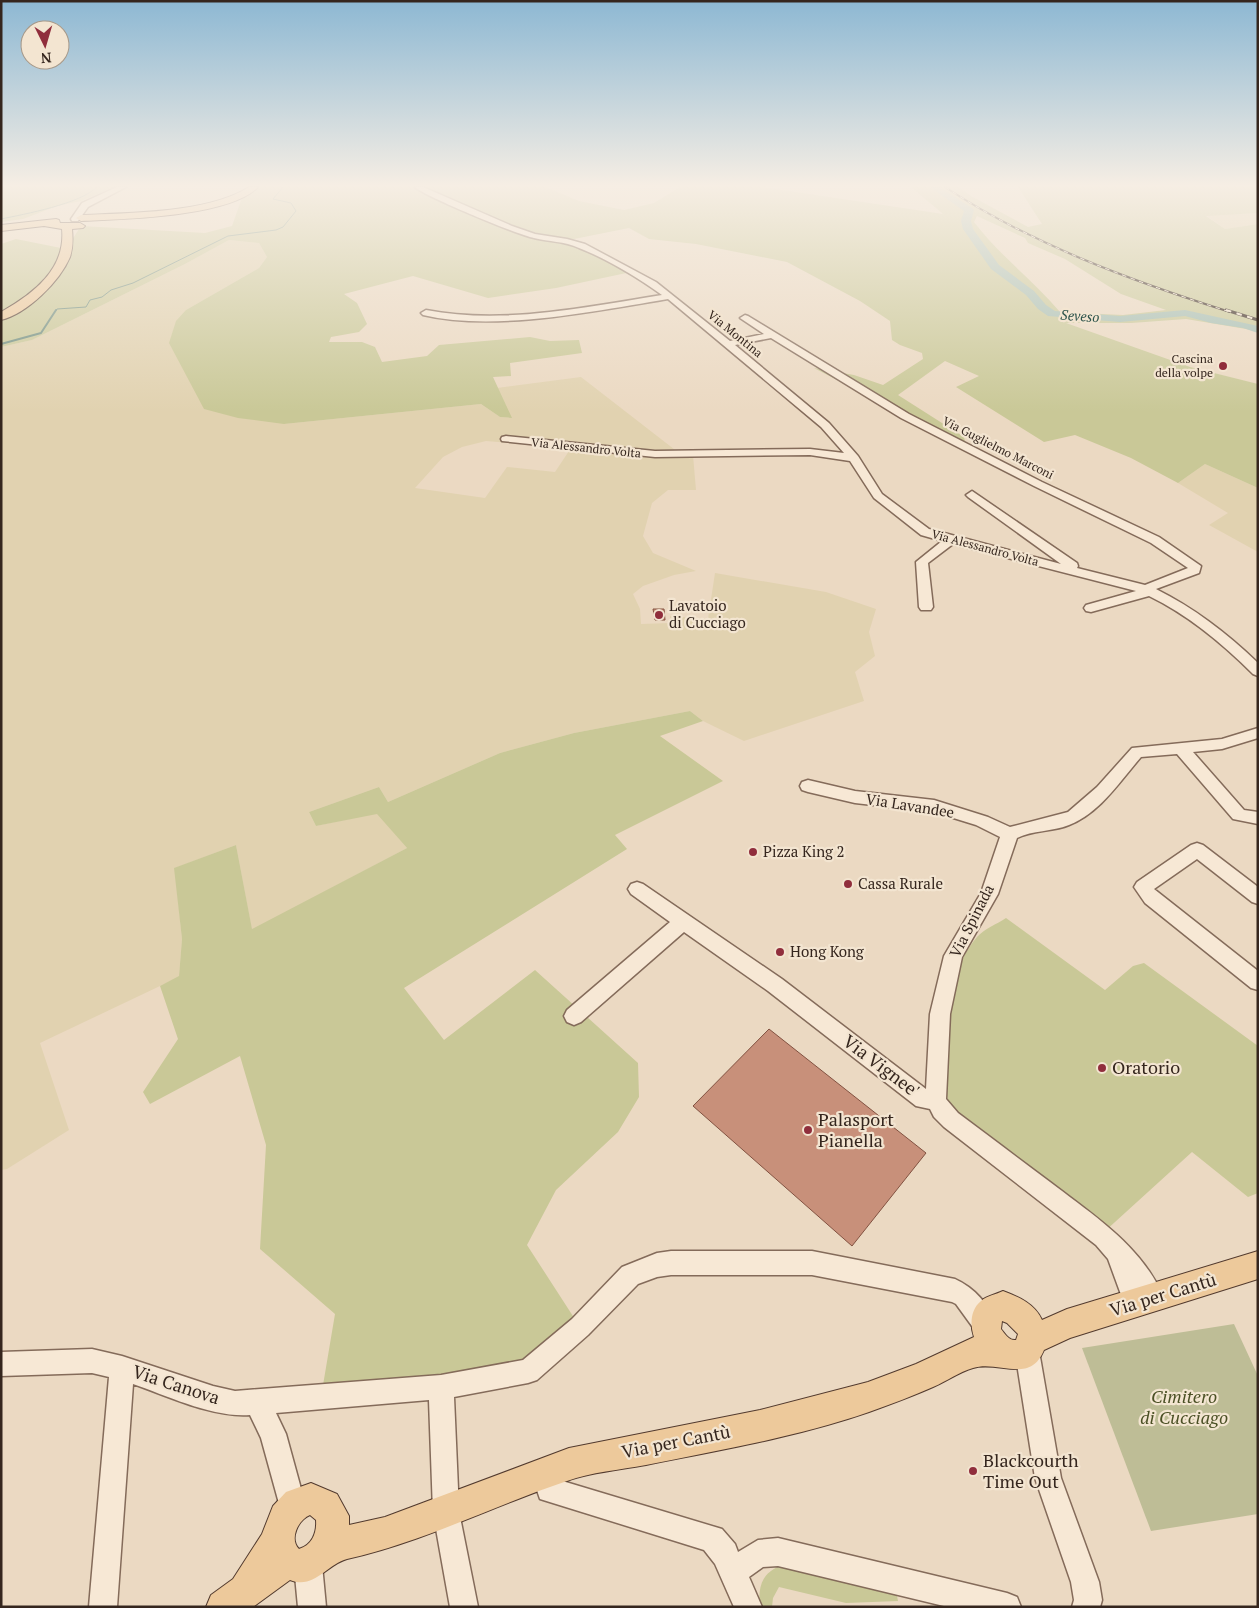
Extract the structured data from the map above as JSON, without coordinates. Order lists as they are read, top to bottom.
{
  "streets": {
    "main road": ["Via per Cantù"],
    "street": [
      "Via Montina",
      "Via Alessandro Volta",
      "Via Guglielmo Marconi",
      "Via Lavandee",
      "Via Spinada",
      "Via Vignee'",
      "Via Canova"
    ]
  },
  "crossings": [
    ["Via Montina", "Via Alessandro Volta"],
    ["Via Alessandro Volta", "Via Guglielmo Marconi"],
    ["Via Lavandee", "Via Spinada"],
    ["Via Spinada", "Via Vignee'"],
    ["Via Vignee'", "Via per Cantù"],
    ["Via per Cantù", "Via Canova"]
  ],
  "water": ["Seveso"],
  "parks": ["Cimitero di Cucciago"],
  "places": [
    "Cascina della volpe",
    "Lavatoio di Cucciago",
    "Pizza King 2",
    "Cassa Rurale",
    "Hong Kong",
    "Oratorio",
    "Palasport Pianella",
    "Blackcourth Time Out"
  ],
  "north": "bottom"
}
